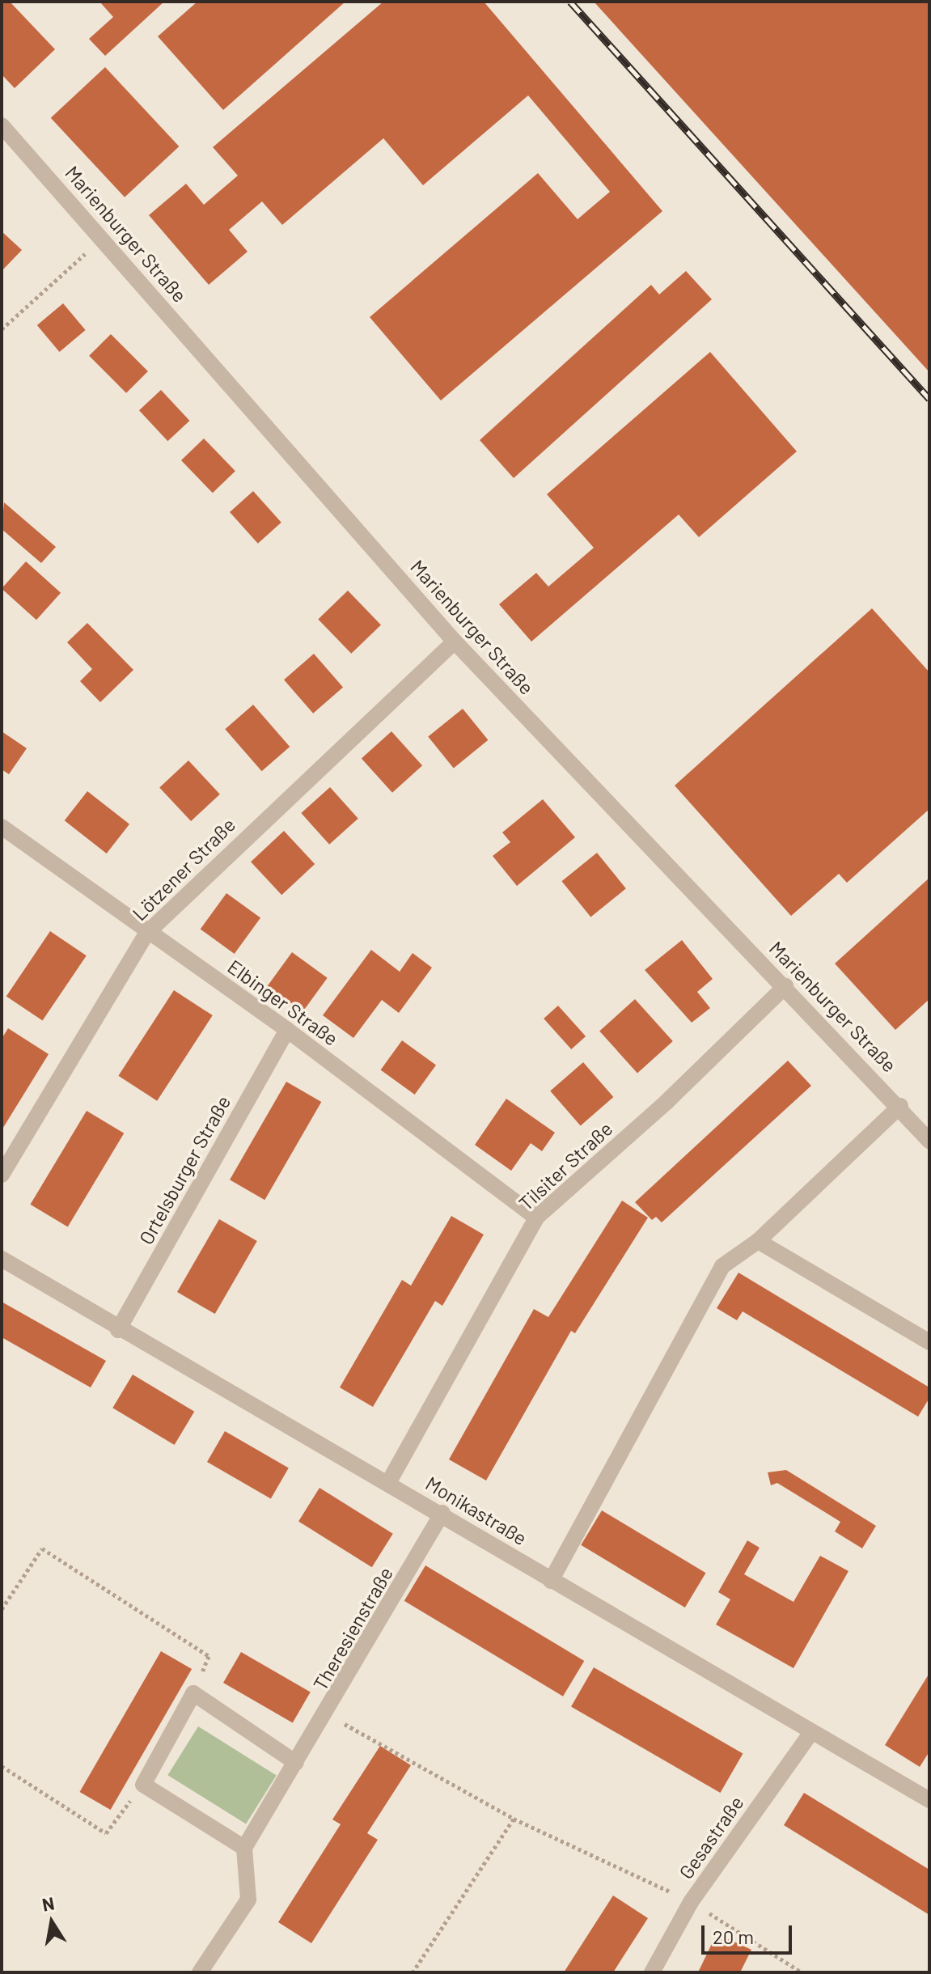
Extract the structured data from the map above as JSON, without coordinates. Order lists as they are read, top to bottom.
{
  "streets": {
    "street": [
      "Marienburger Straße",
      "Lötzener Straße",
      "Elbinger Straße",
      "Tilsiter Straße",
      "Ortelsburger Straße",
      "Monikastraße",
      "Theresienstraße",
      "Gesastraße"
    ]
  },
  "crossings": [
    ["Marienburger Straße", "Lötzener Straße"],
    ["Marienburger Straße", "Tilsiter Straße"],
    ["Lötzener Straße", "Elbinger Straße"],
    ["Elbinger Straße", "Tilsiter Straße"],
    ["Elbinger Straße", "Ortelsburger Straße"],
    ["Tilsiter Straße", "Monikastraße"],
    ["Ortelsburger Straße", "Monikastraße"],
    ["Monikastraße", "Theresienstraße"],
    ["Monikastraße", "Gesastraße"]
  ],
  "scale_bar": "20 m",
  "north": "top"
}
